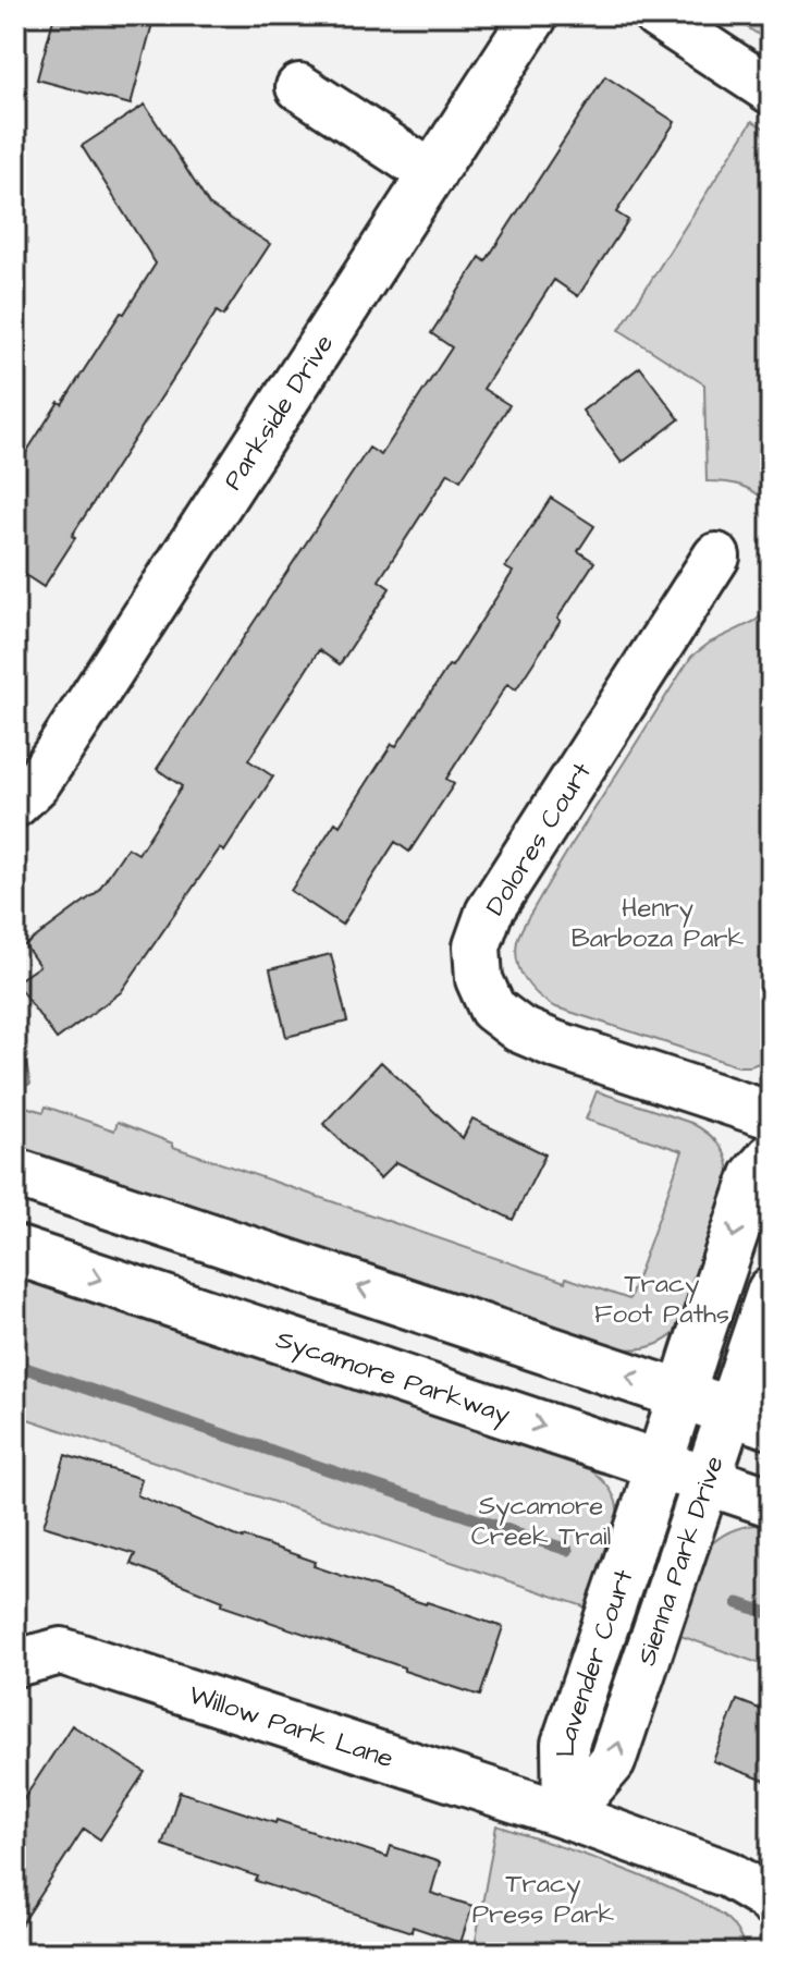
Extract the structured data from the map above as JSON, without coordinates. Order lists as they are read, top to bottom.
{
  "streets": {
    "main road": ["Sycamore Parkway"],
    "street": [
      "Parkside Drive",
      "Dolores Court",
      "Sienna Park Drive",
      "Lavender Court",
      "Willow Park Lane"
    ]
  },
  "crossings": [
    ["Sycamore Parkway", "Sienna Park Drive"],
    ["Sycamore Parkway", "Lavender Court"],
    ["Sienna Park Drive", "Lavender Court"],
    ["Sienna Park Drive", "Willow Park Lane"],
    ["Lavender Court", "Willow Park Lane"]
  ],
  "parks": [
    "Henry Barboza Park",
    "Tracy Foot Paths",
    "Sycamore Creek Trail",
    "Tracy Press Park"
  ]
}
